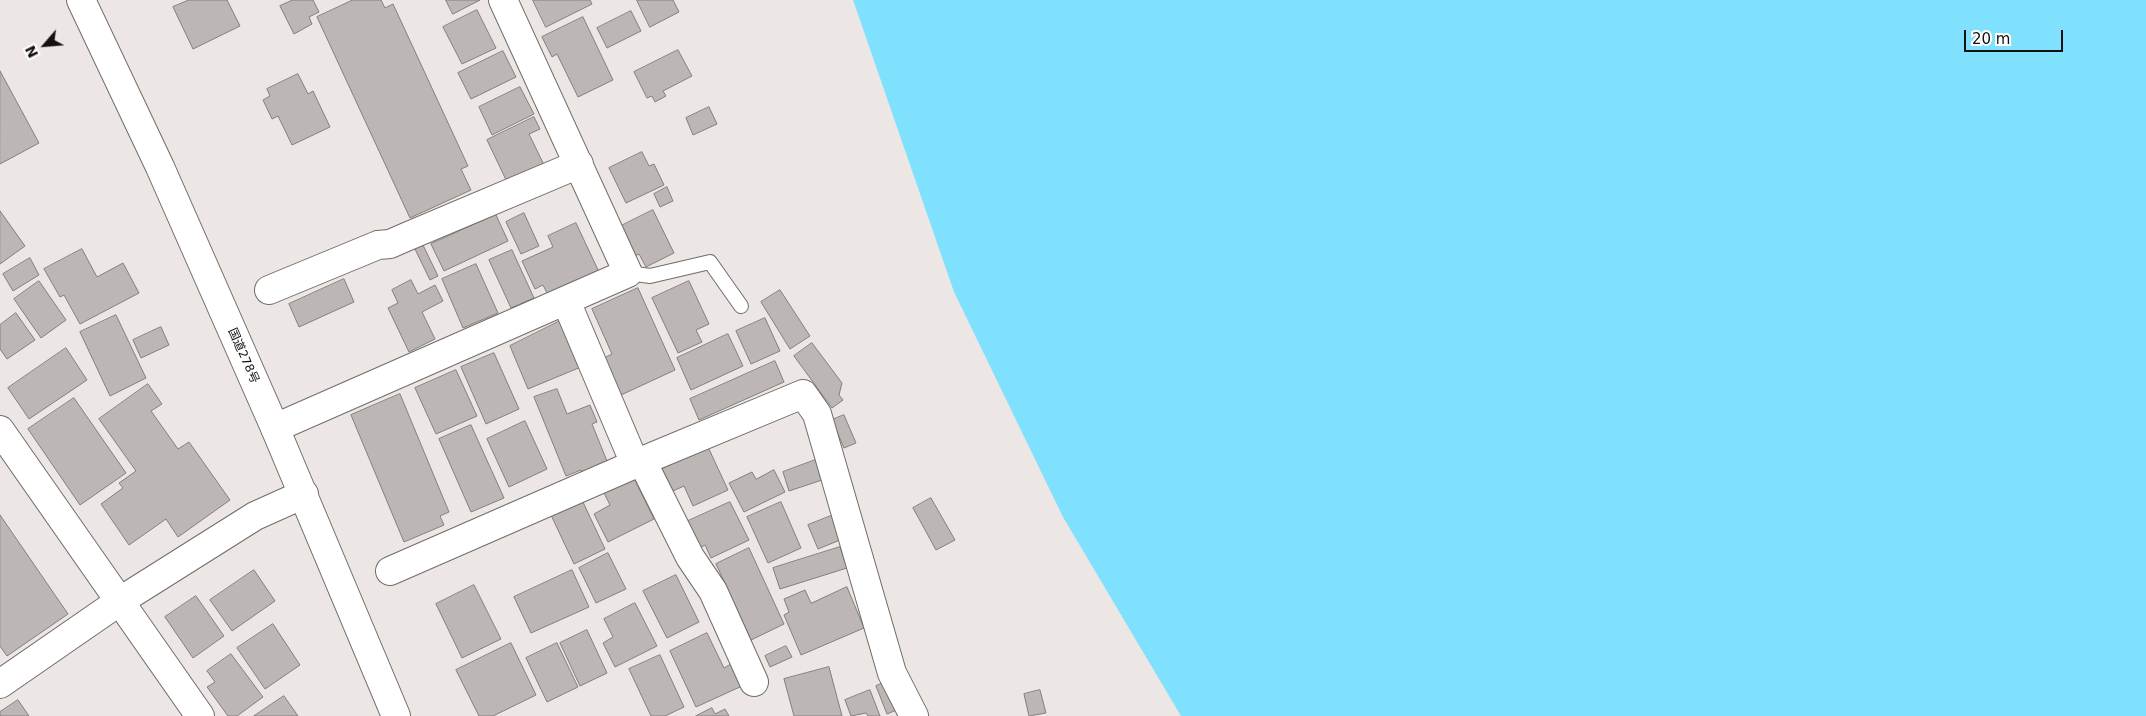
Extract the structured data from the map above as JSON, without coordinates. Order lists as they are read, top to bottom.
{
  "streets": {
    "main road": ["国道278号"]
  },
  "scale_bar": "20 m",
  "north": "bottom left"
}
